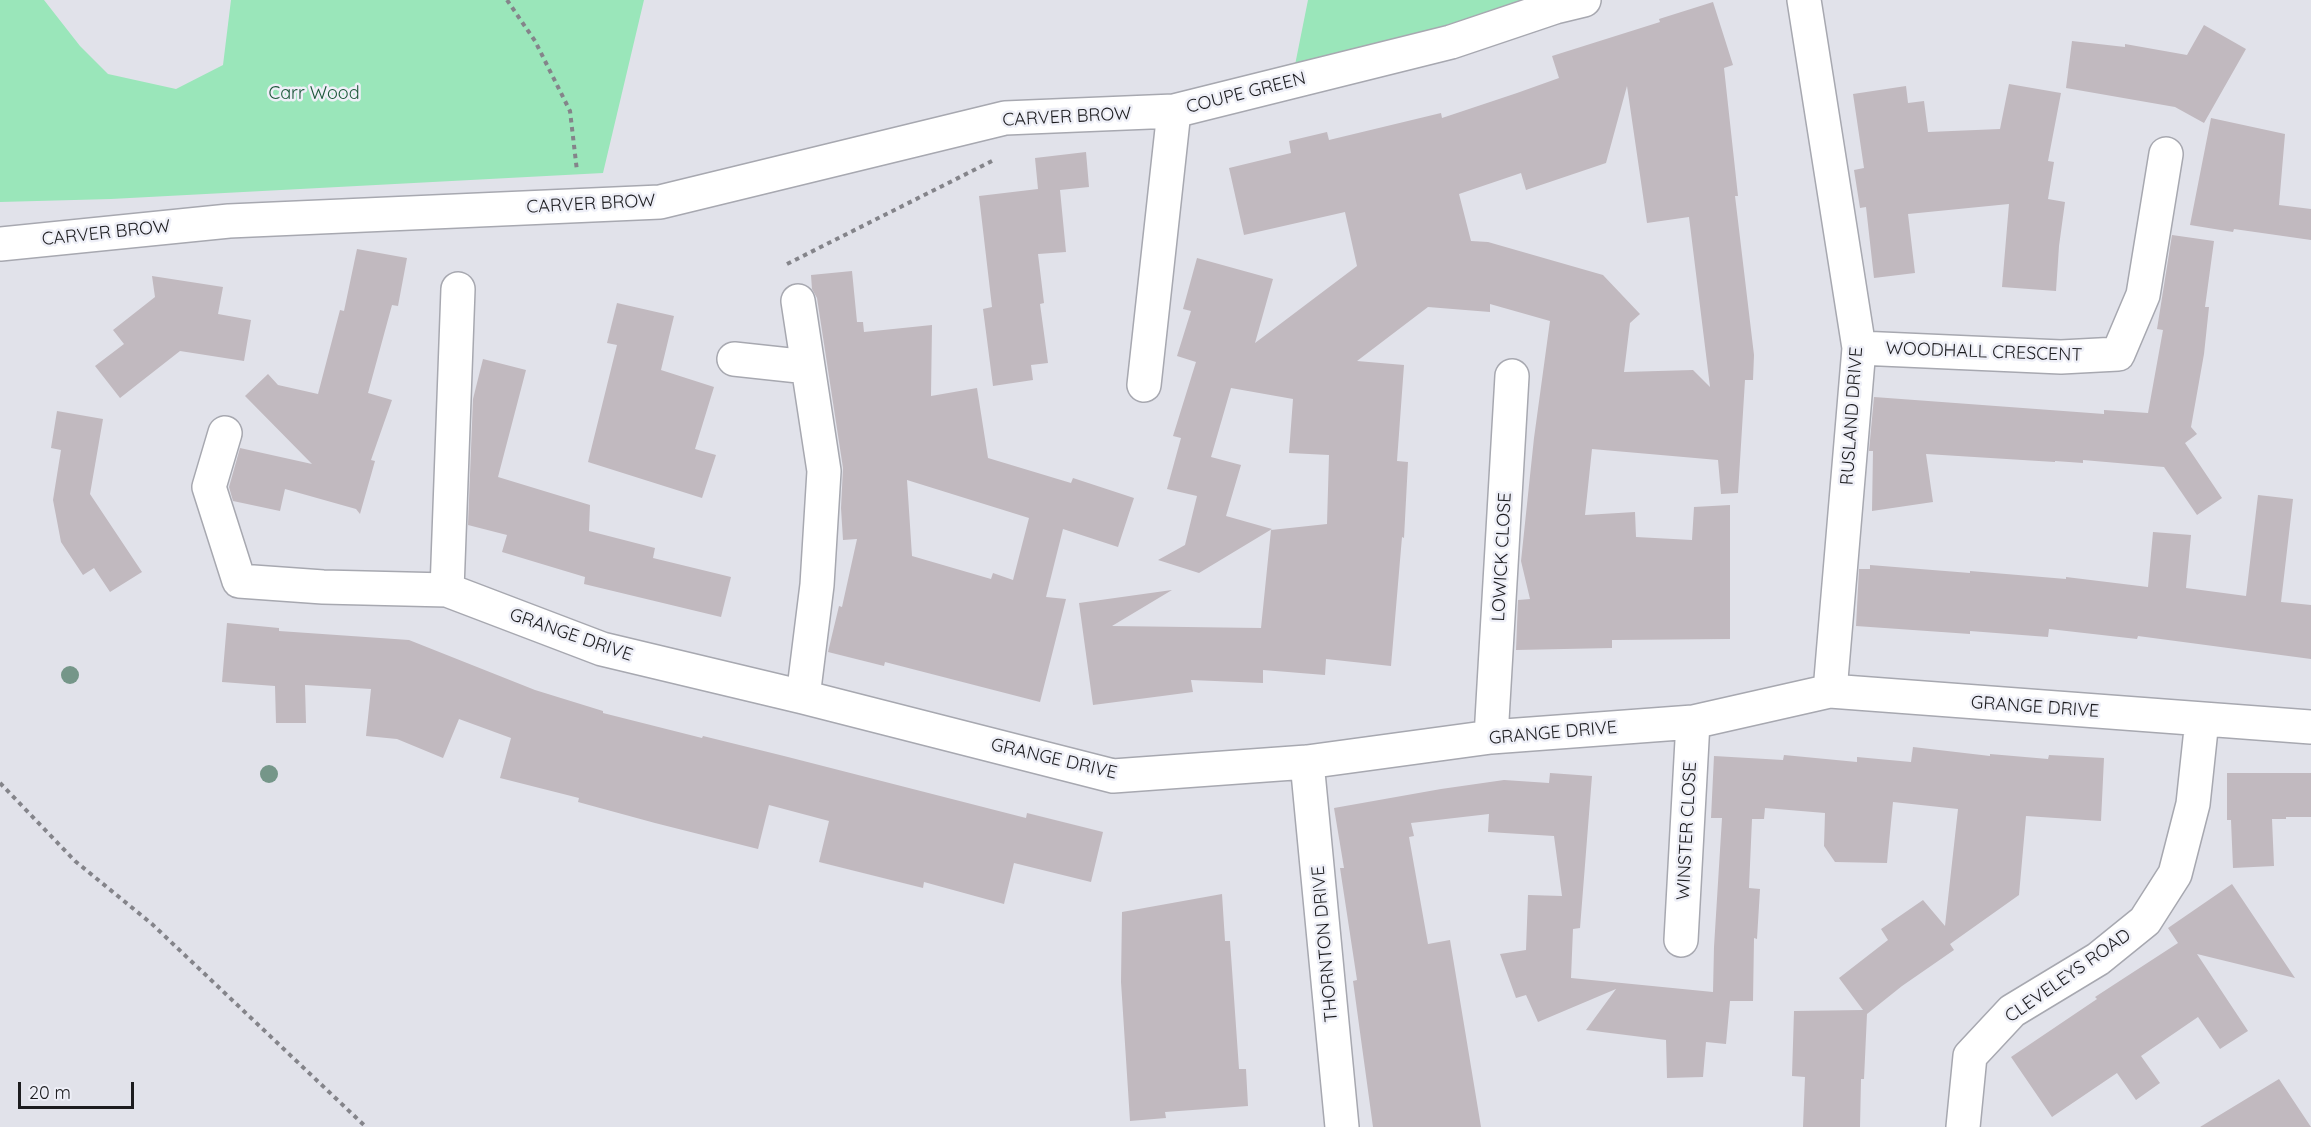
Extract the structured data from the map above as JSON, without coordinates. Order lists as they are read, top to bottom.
{
  "streets": {
    "street": [
      "COUPE GREEN",
      "CARVER BROW",
      "WOODHALL CRESCENT",
      "RUSLAND DRIVE",
      "LOWICK CLOSE",
      "GRANGE DRIVE",
      "WINSTER CLOSE",
      "THORNTON DRIVE",
      "CLEVELEYS ROAD"
    ]
  },
  "crossings": [
    ["COUPE GREEN", "CARVER BROW"],
    ["WOODHALL CRESCENT", "RUSLAND DRIVE"],
    ["RUSLAND DRIVE", "GRANGE DRIVE"],
    ["LOWICK CLOSE", "GRANGE DRIVE"],
    ["GRANGE DRIVE", "WINSTER CLOSE"],
    ["GRANGE DRIVE", "THORNTON DRIVE"],
    ["GRANGE DRIVE", "CLEVELEYS ROAD"]
  ],
  "parks": ["Carr Wood"],
  "scale_bar": "20 m"
}
